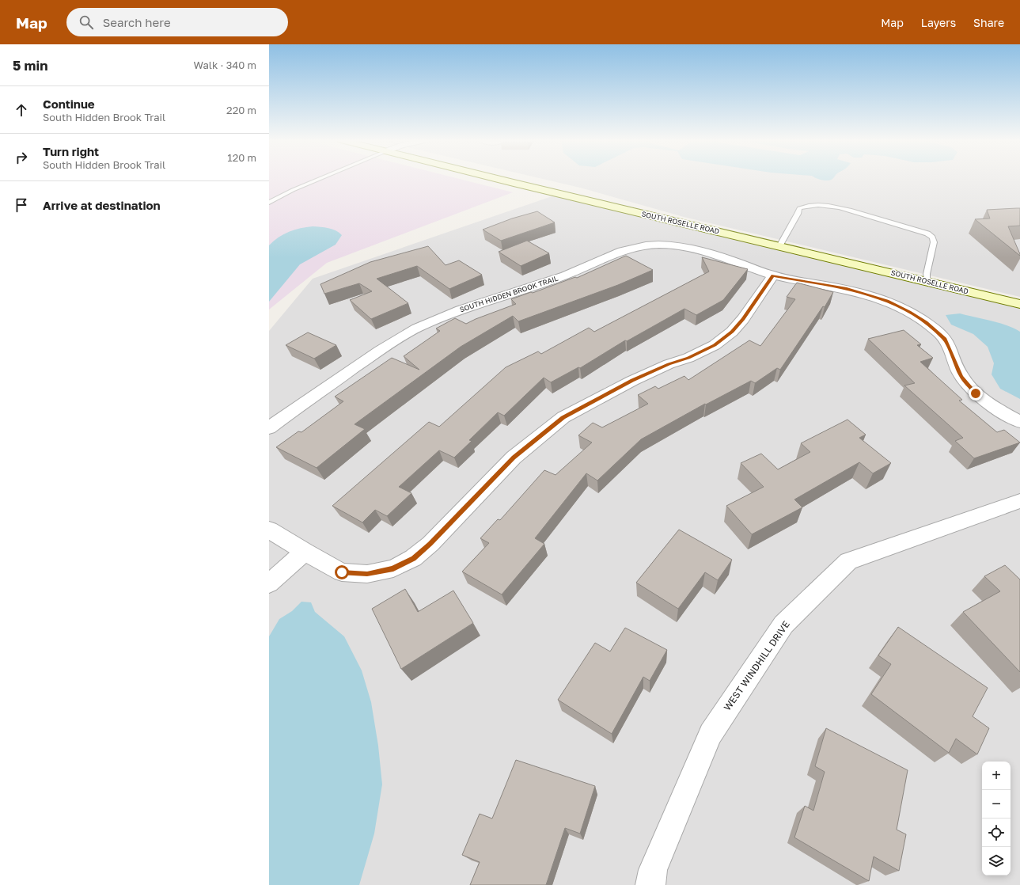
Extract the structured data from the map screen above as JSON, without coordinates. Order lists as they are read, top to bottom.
{
  "streets": {
    "main road": ["SOUTH ROSELLE ROAD"],
    "street": ["SOUTH HIDDEN BROOK TRAIL", "WEST WINDHILL DRIVE"]
  },
  "page": {
    "header": "Map",
    "search": "Search here",
    "nav": ["Map", "Layers", "Share"],
    "heading": ["5 min", "Walk · 340 m"],
    "list": [
      ["Continue", "South Hidden Brook Trail", "220 m"],
      ["Turn right", "South Hidden Brook Trail", "120 m"],
      "Arrive at destination"
    ],
    "map_buttons": ["+", "−"]
  }
}
